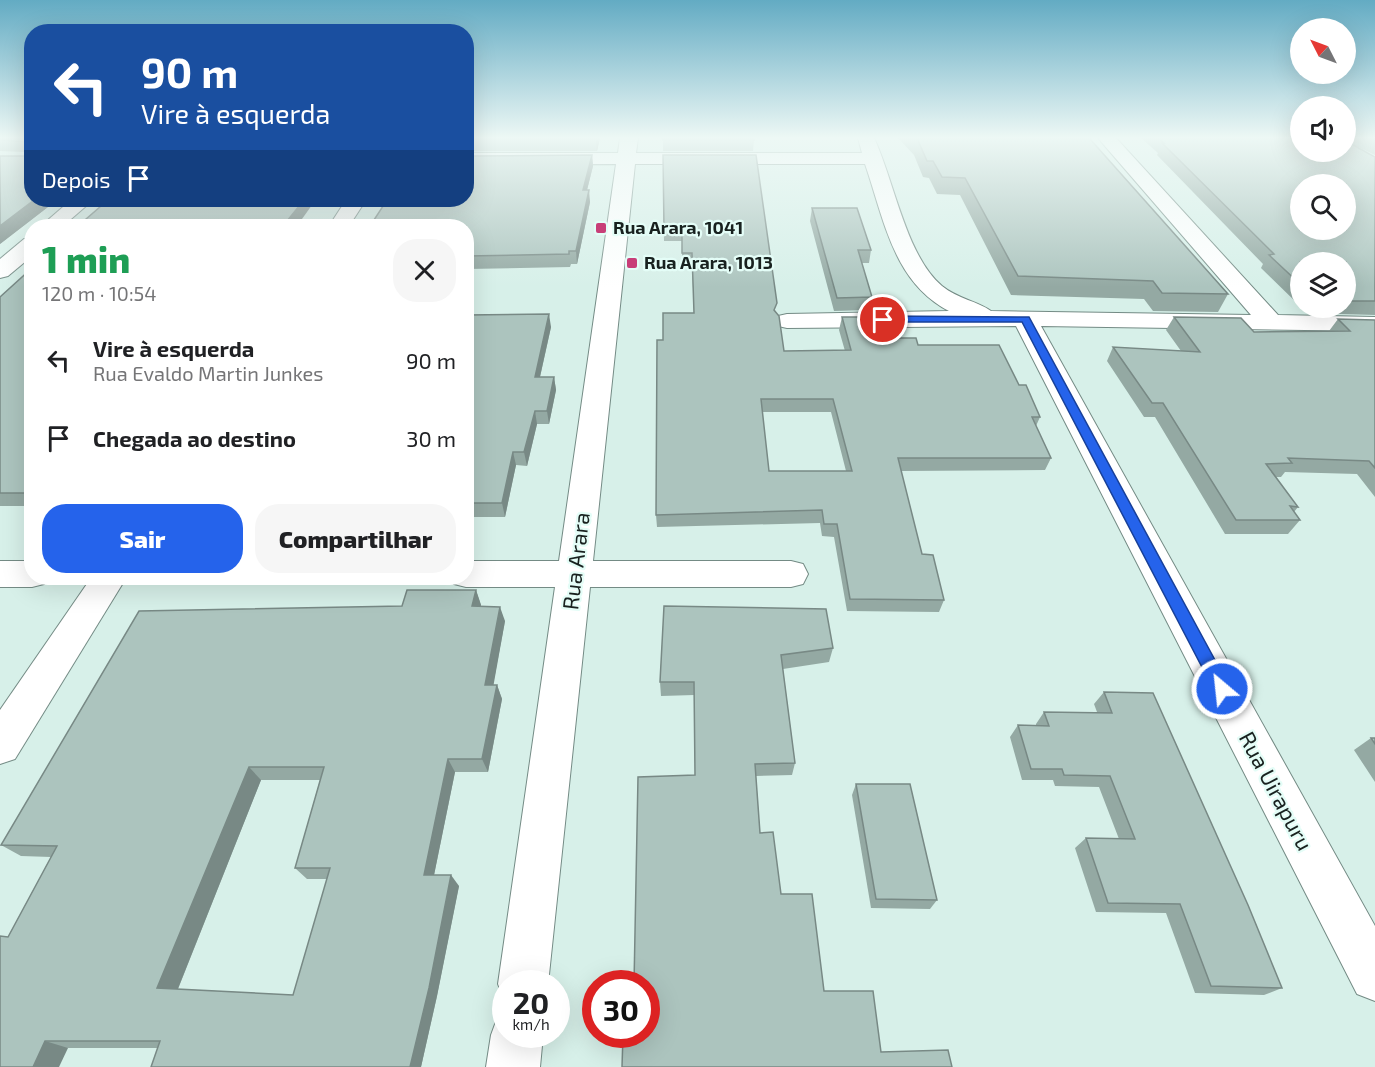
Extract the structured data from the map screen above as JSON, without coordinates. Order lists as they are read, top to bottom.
{
  "streets": {
    "street": ["Rua Arara", "Rua Uirapuru"]
  },
  "places": {
    "transit": ["Rua Arara, 1041", "Rua Arara, 1013"]
  },
  "north": "top left",
  "page": {
    "turn": ["90 m", "Vire à esquerda"],
    "then": "Depois",
    "heading": ["1 min", "120 m · 10:54"],
    "list": [
      {
        "name": "Vire à esquerda",
        "note": "Rua Evaldo Martin Junkes",
        "value": "90 m"
      },
      {
        "name": "Chegada ao destino",
        "value": "30 m"
      }
    ],
    "buttons": ["Sair", "Compartilhar"],
    "speed": "20 km/h",
    "limit": "30"
  }
}
